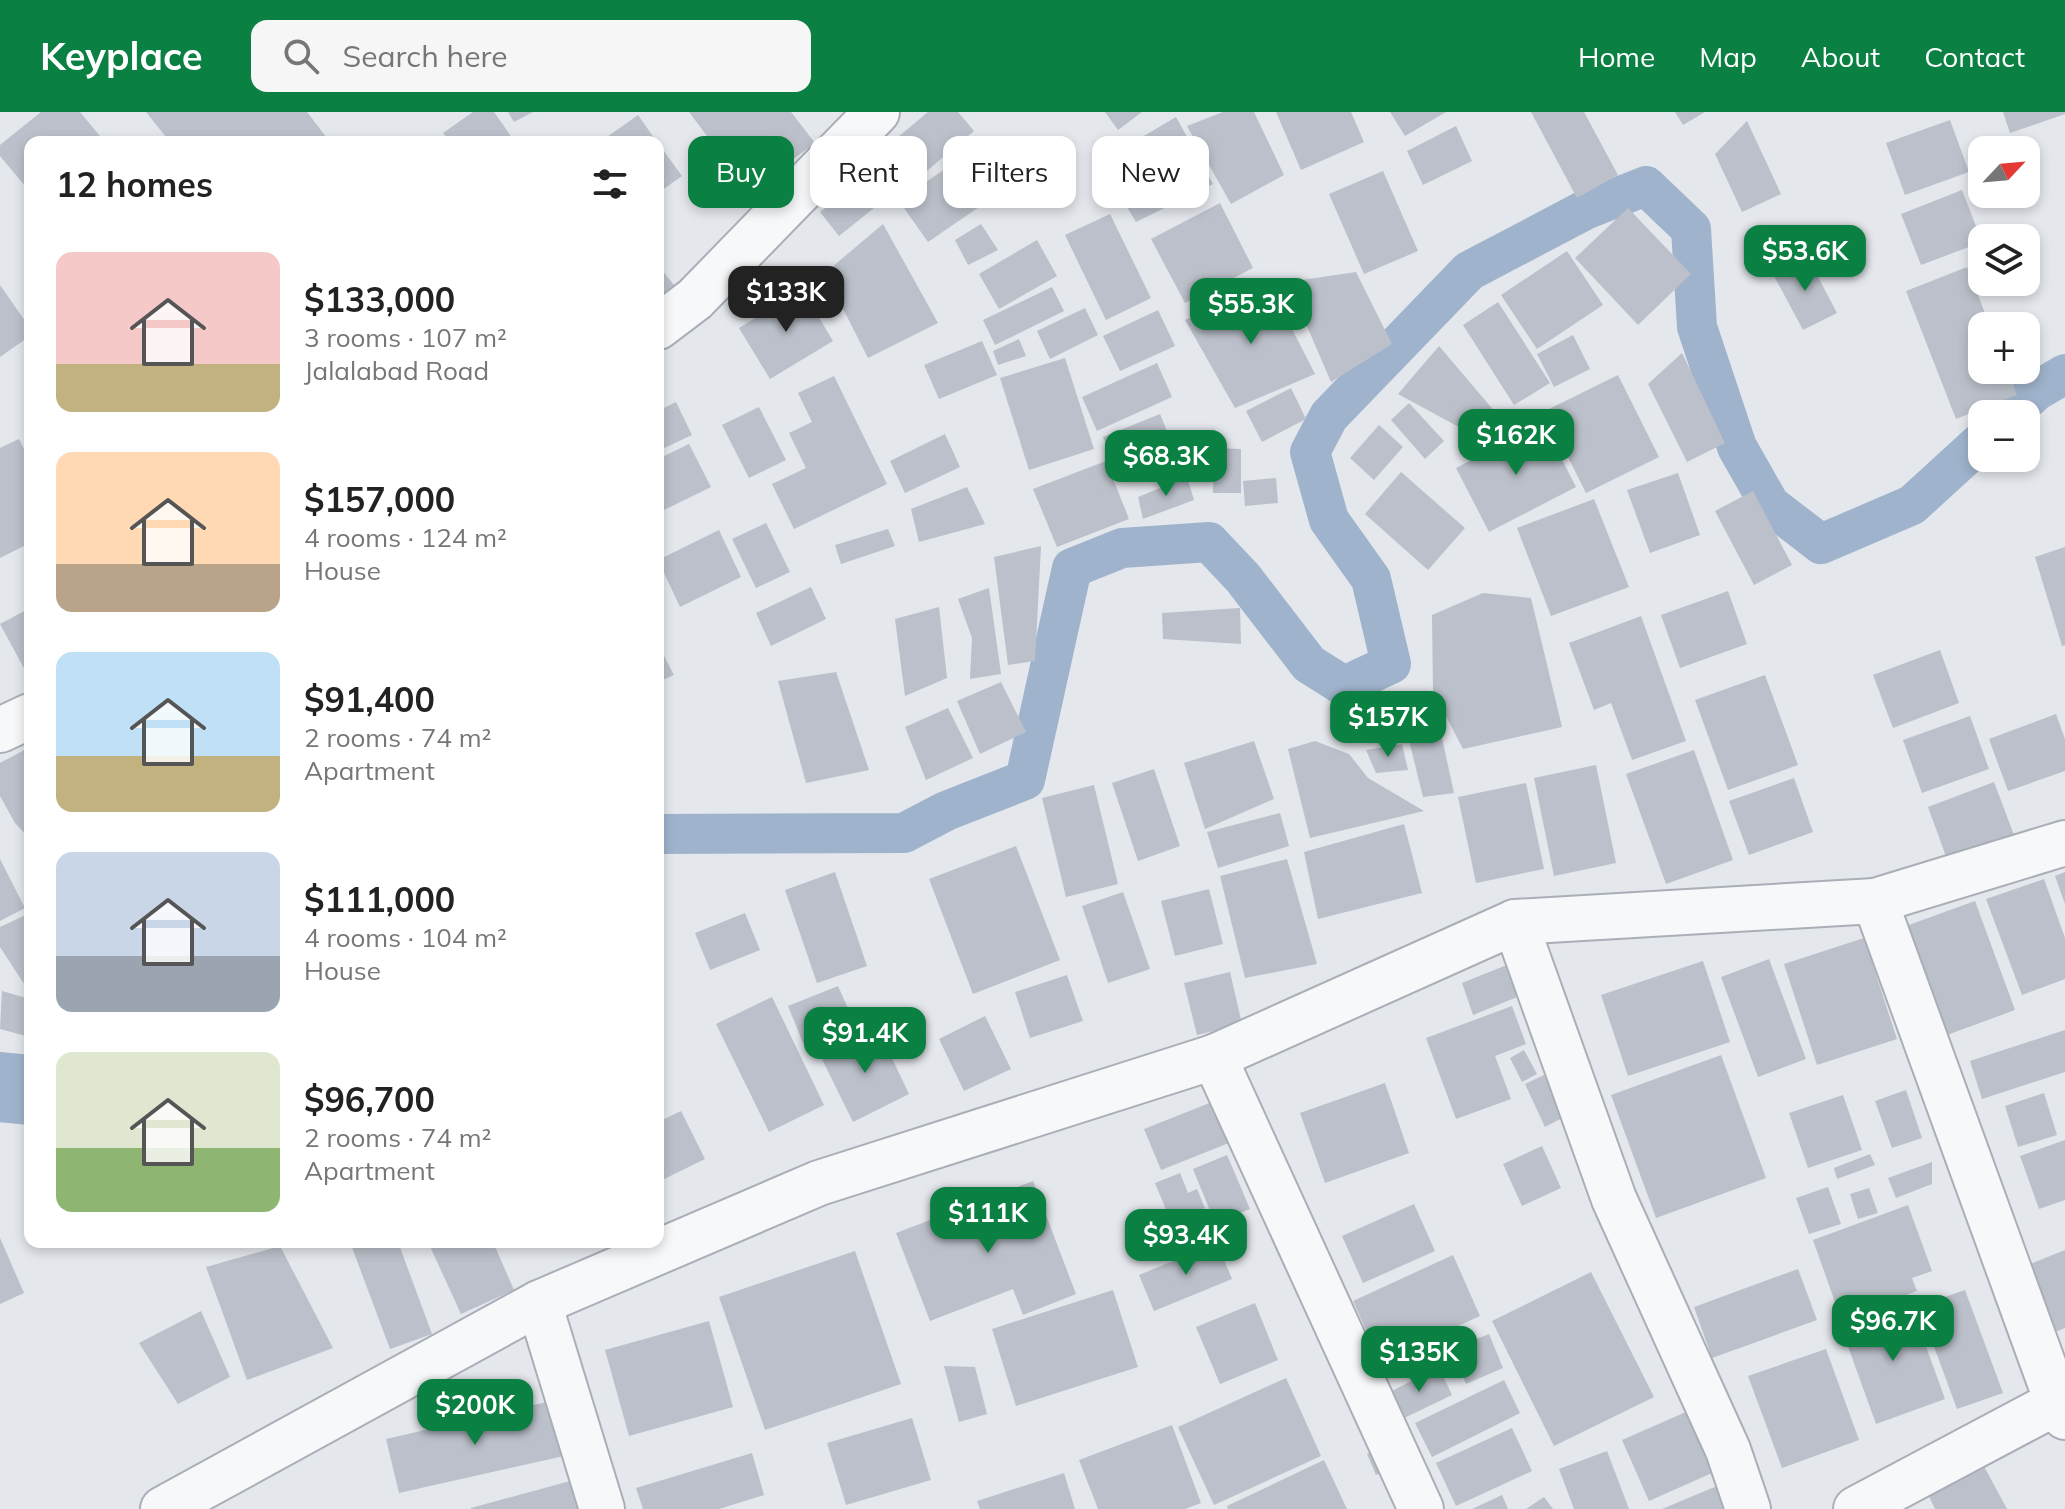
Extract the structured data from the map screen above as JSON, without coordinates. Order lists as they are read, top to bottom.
{
  "north": "top right",
  "page": {
    "header": "Keyplace",
    "search": "Search here",
    "nav": [
      "Home",
      "Map",
      "About",
      "Contact"
    ],
    "map_buttons": ["+", "−"],
    "chip": [
      "Buy",
      "Rent",
      "Filters",
      "New"
    ],
    "heading": "12 homes",
    "price": [
      "$53.6K",
      "$133K",
      "$55.3K",
      "$162K",
      "$68.3K",
      "$157K",
      "$91.4K",
      "$111K",
      "$93.4K",
      "$96.7K",
      "$135K",
      "$200K"
    ],
    "list": [
      {
        "name": "$133,000",
        "note": "3 rooms · 107 m² · Jalalabad Road"
      },
      {
        "name": "$157,000",
        "note": "4 rooms · 124 m² · House"
      },
      {
        "name": "$91,400",
        "note": "2 rooms · 74 m² · Apartment"
      },
      {
        "name": "$111,000",
        "note": "4 rooms · 104 m² · House"
      },
      {
        "name": "$96,700",
        "note": "2 rooms · 74 m² · Apartment"
      }
    ]
  }
}
